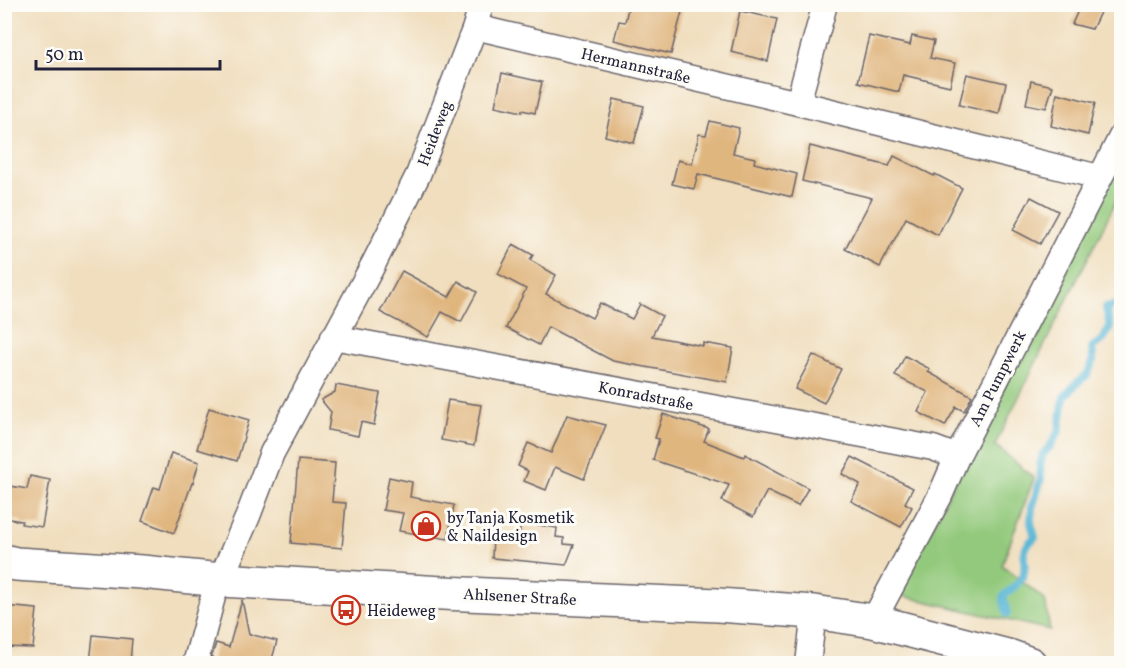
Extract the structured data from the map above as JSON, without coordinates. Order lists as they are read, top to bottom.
{
  "streets": {
    "main road": ["Ahlsener Straße"],
    "street": [
      "Hermannstraße",
      "Heideweg",
      "Am Pumpwerk",
      "Konradstraße"
    ]
  },
  "crossings": [
    ["Hermannstraße", "Heideweg"],
    ["Hermannstraße", "Am Pumpwerk"],
    ["Heideweg", "Konradstraße"],
    ["Heideweg", "Ahlsener Straße"],
    ["Am Pumpwerk", "Konradstraße"],
    ["Am Pumpwerk", "Ahlsener Straße"]
  ],
  "places": {
    "shop": ["by Tanja Kosmetik & Naildesign"],
    "bus stop": ["Heideweg"]
  },
  "scale_bar": "50 m"
}
